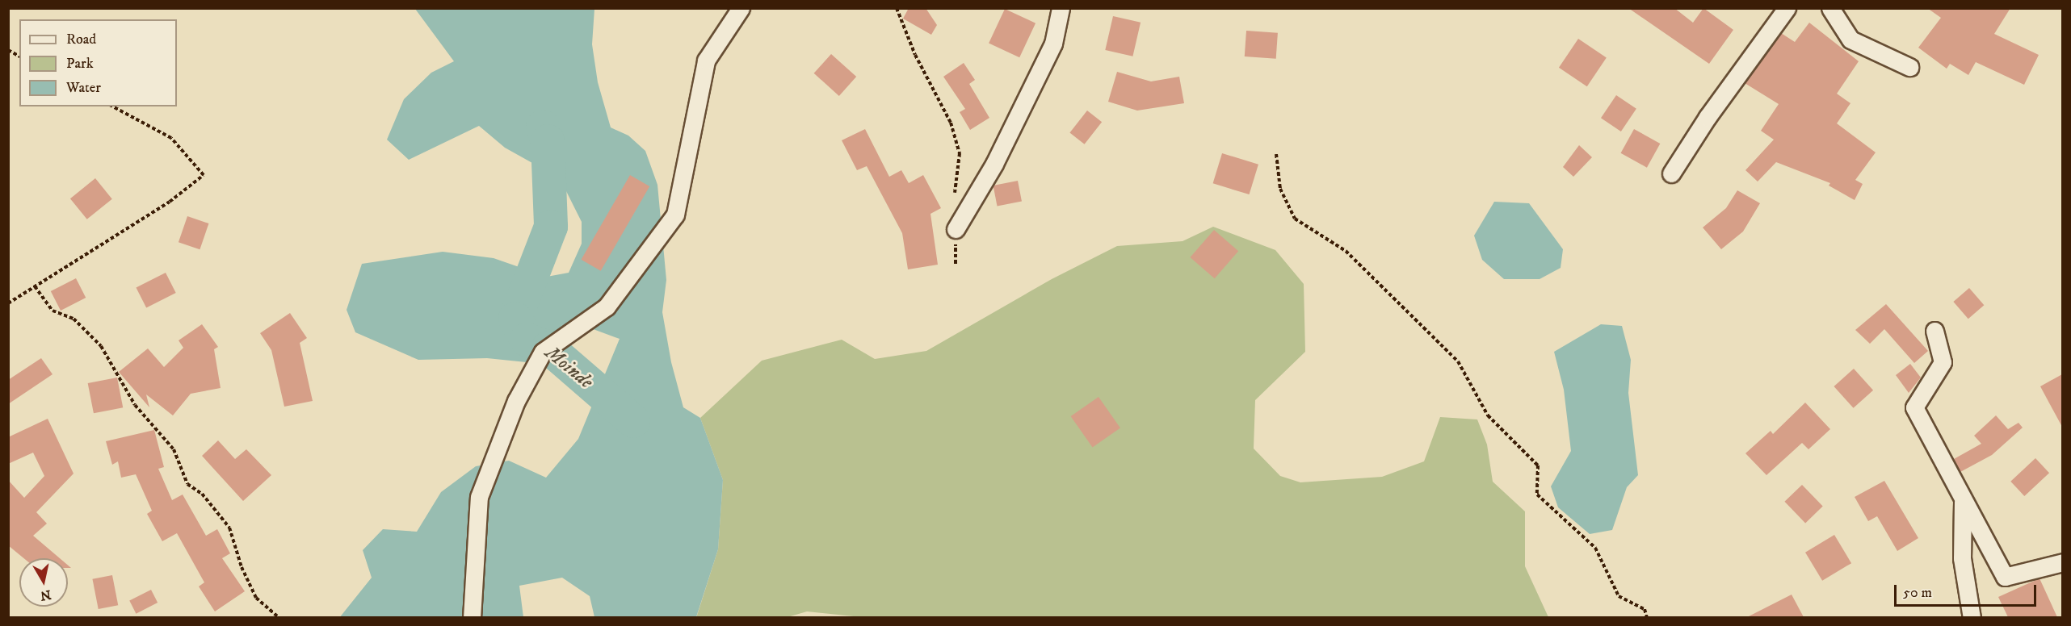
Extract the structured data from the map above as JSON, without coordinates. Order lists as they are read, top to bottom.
{
  "water": ["Moinde"],
  "legend": ["Road", "Park", "Water"],
  "scale_bar": "50 m",
  "north": "bottom"
}
